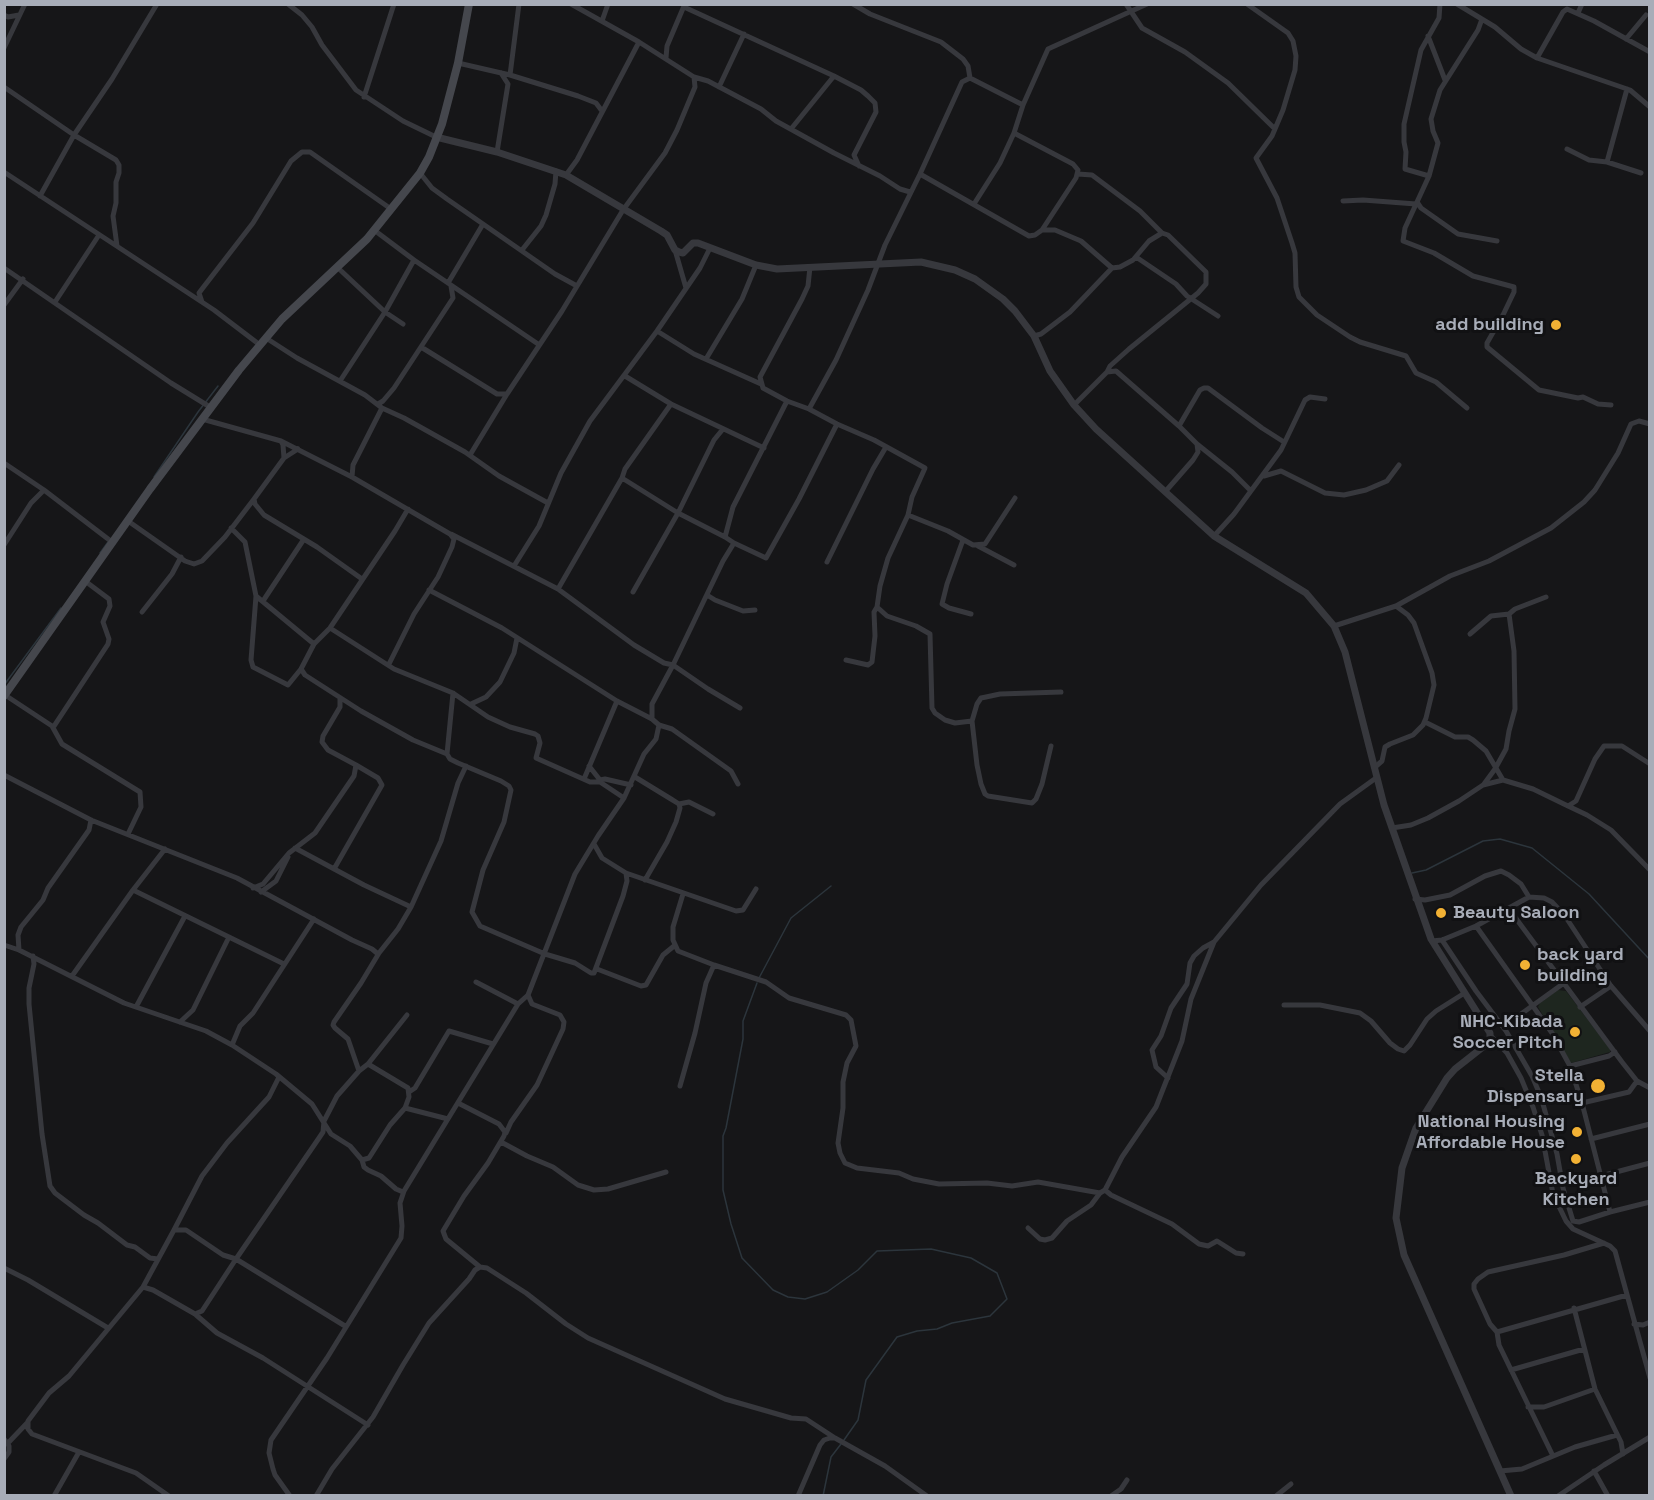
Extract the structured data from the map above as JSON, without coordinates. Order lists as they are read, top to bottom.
{
  "places": [
    "add building",
    "Beauty Saloon",
    "back yard building",
    "NHC-Kibada Soccer Pitch",
    "Stella Dispensary",
    "National Housing Affordable House",
    "Backyard Kitchen"
  ]
}
